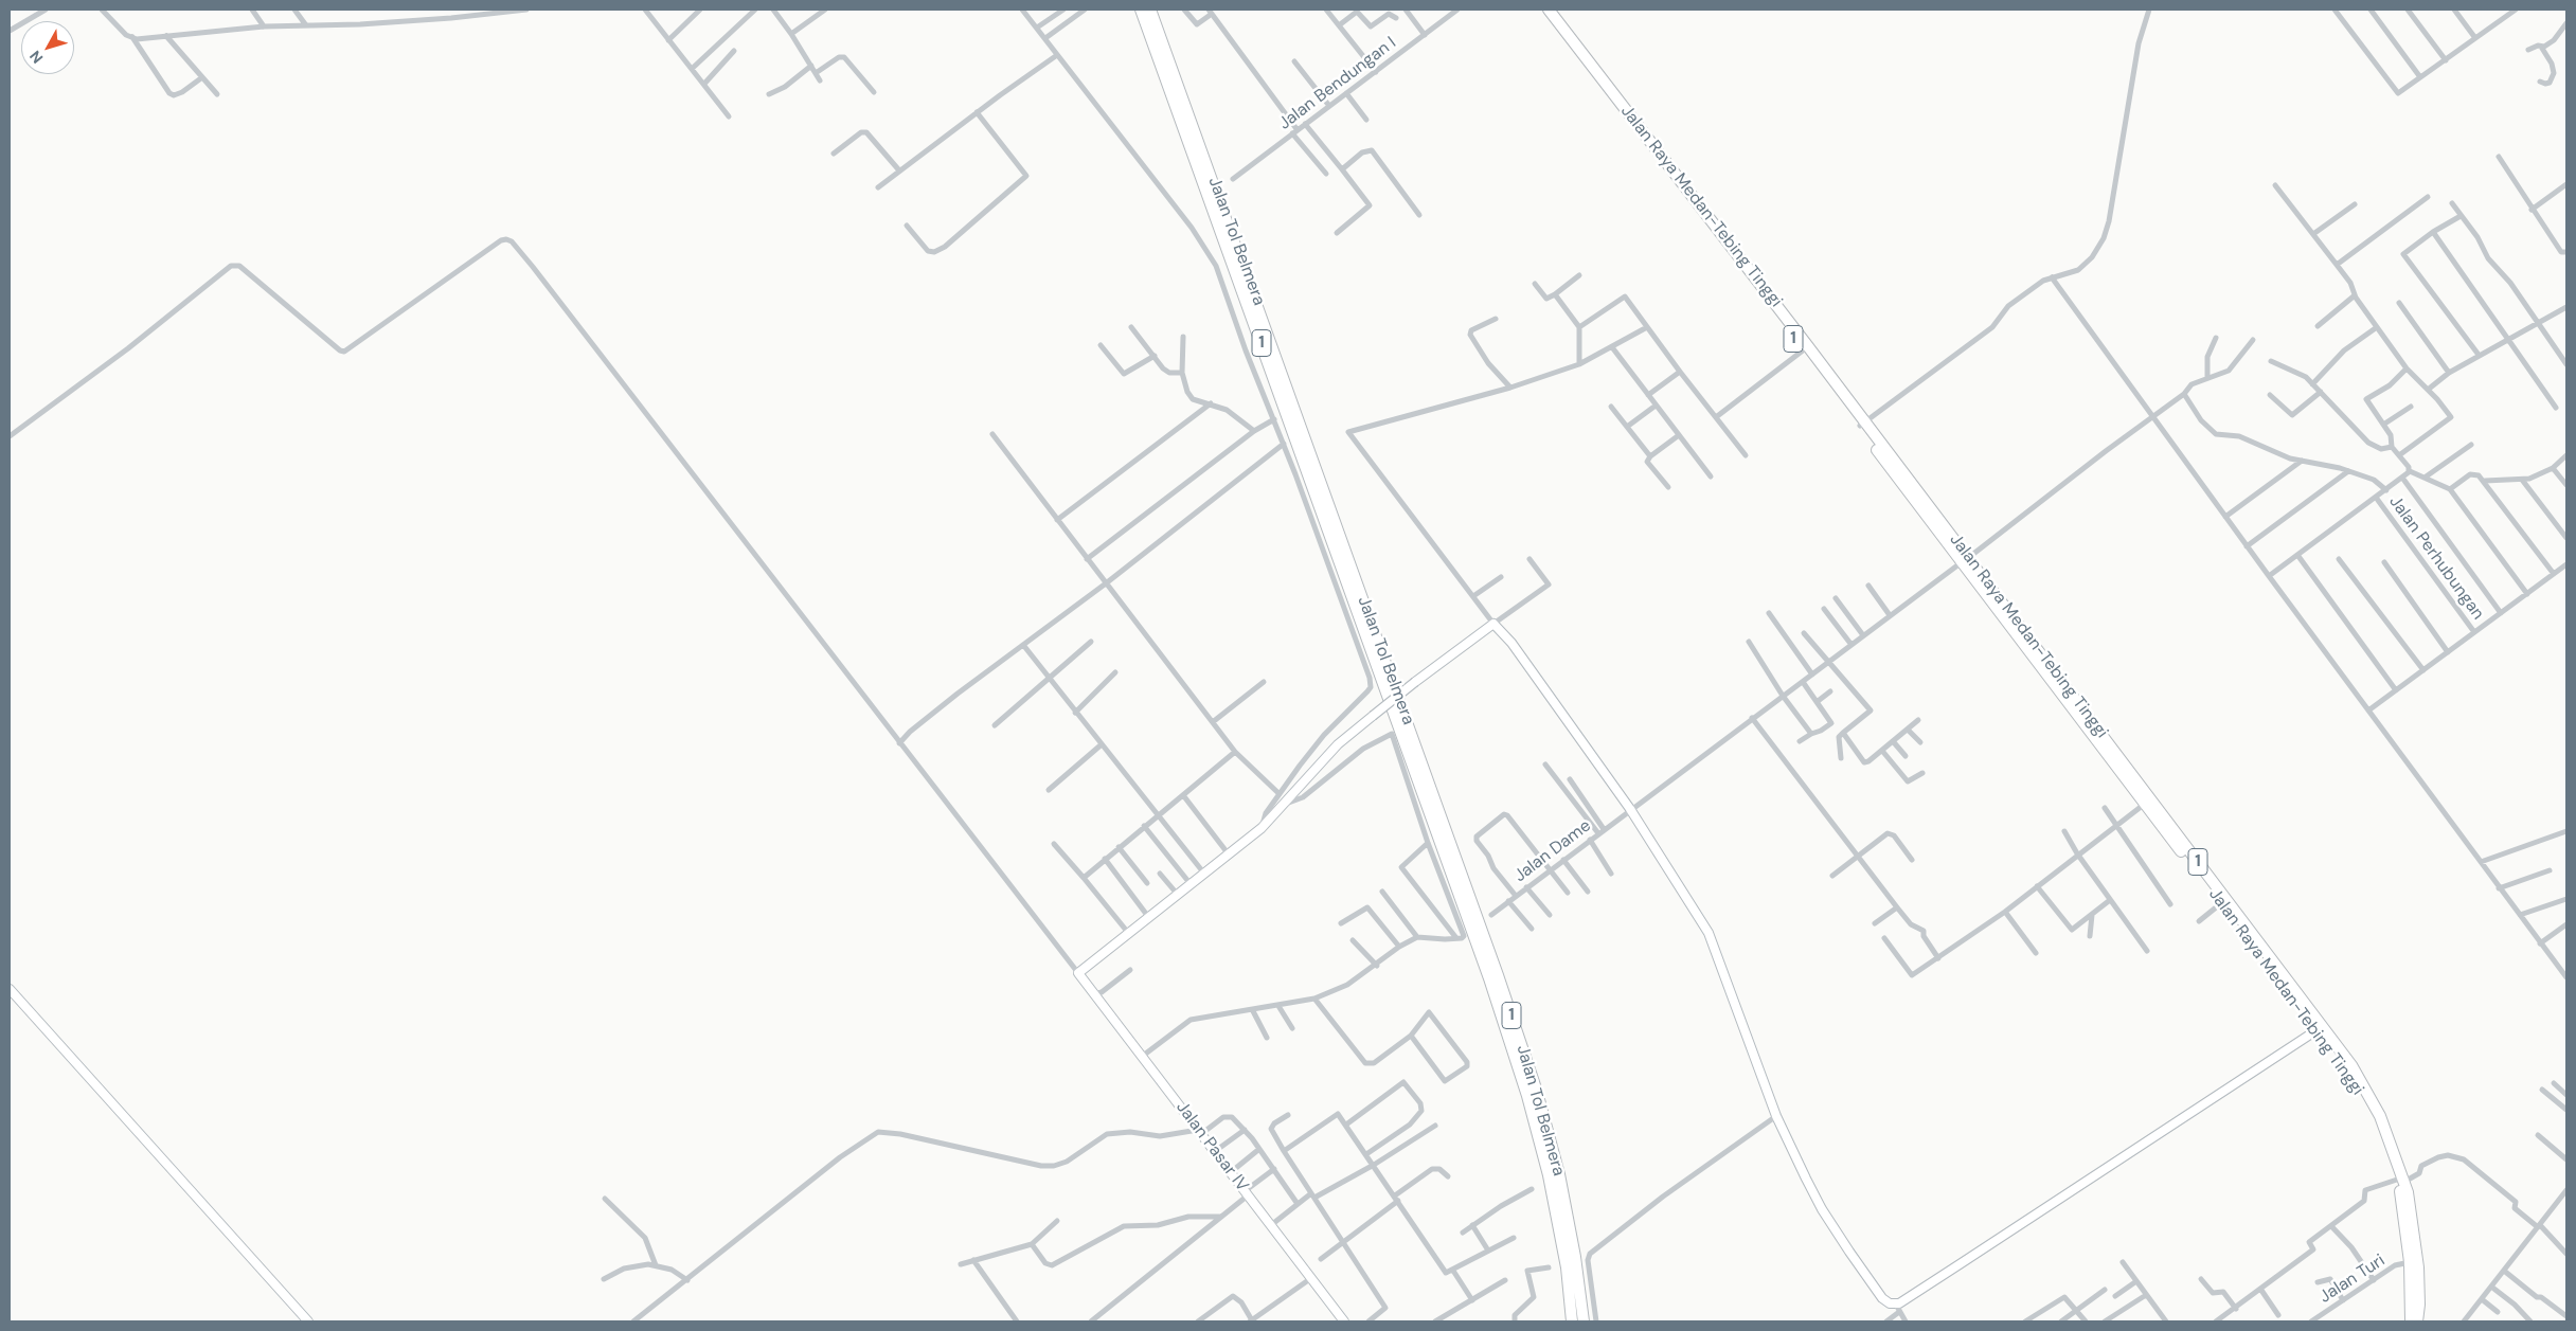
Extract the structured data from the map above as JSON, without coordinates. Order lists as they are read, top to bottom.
{
  "streets": {
    "highway": ["Jalan Raya Medan-Tebing Tinggi", "Jalan Tol Belmera", "1"],
    "street": [
      "Jalan Bendungan I",
      "Jalan Perhubungan",
      "Jalan Dame",
      "Jalan Pasar IV",
      "Jalan Turi"
    ]
  },
  "crossings": [
    ["Jalan Raya Medan-Tebing Tinggi", "1"],
    ["Jalan Raya Medan-Tebing Tinggi", "Jalan Dame"],
    ["Jalan Raya Medan-Tebing Tinggi", "Jalan Turi"]
  ],
  "north": "bottom left"
}
